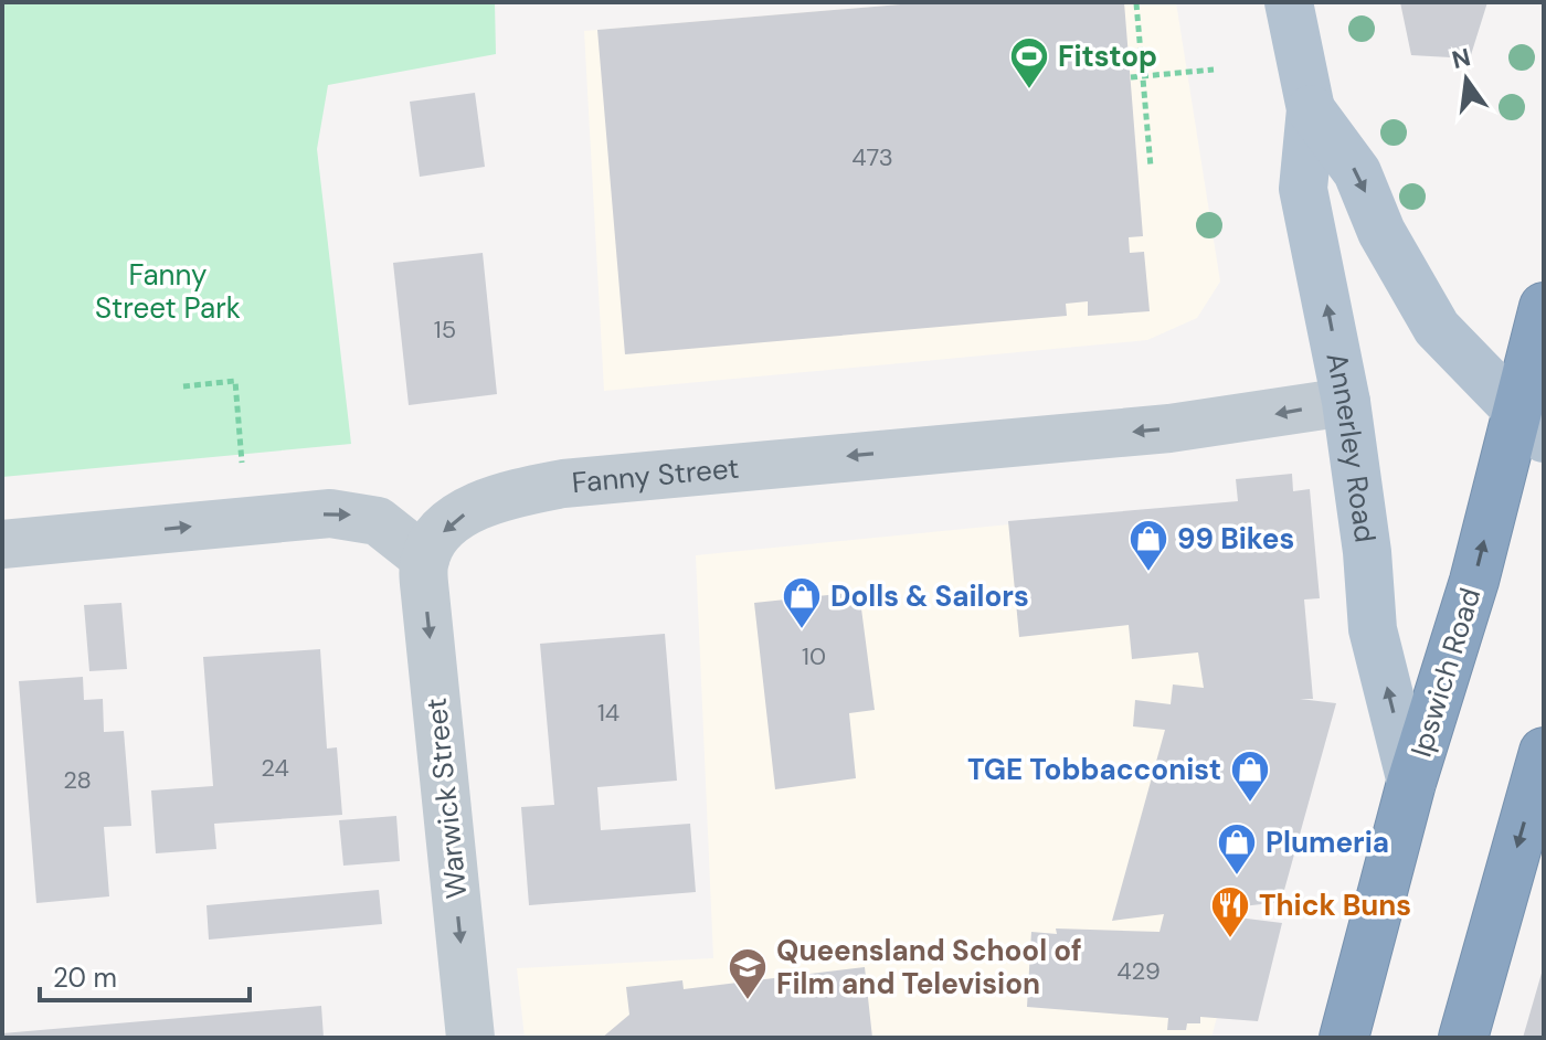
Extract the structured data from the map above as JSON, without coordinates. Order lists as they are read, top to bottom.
{
  "streets": {
    "highway": ["Ipswich Road"],
    "main road": ["Annerley Road"],
    "street": ["Fanny Street", "Warwick Street"]
  },
  "crossings": [
    ["Annerley Road", "Fanny Street"],
    ["Annerley Road", "Ipswich Road"],
    ["Fanny Street", "Warwick Street"]
  ],
  "one_way": ["Fanny Street", "Ipswich Road", "Warwick Street"],
  "parks": ["Fanny Street Park"],
  "places": {
    "sports": ["Fitstop"],
    "shop": [
      "99 Bikes",
      "Dolls & Sailors",
      "TGE Tobbacconist",
      "Plumeria"
    ],
    "restaurant": ["Thick Buns"],
    "school or university": ["Queensland School of Film and Television"]
  },
  "house_numbers": [
    "473",
    "15",
    "10",
    "14",
    "24",
    "28",
    "429"
  ],
  "scale_bar": "20 m",
  "north": "top"
}
